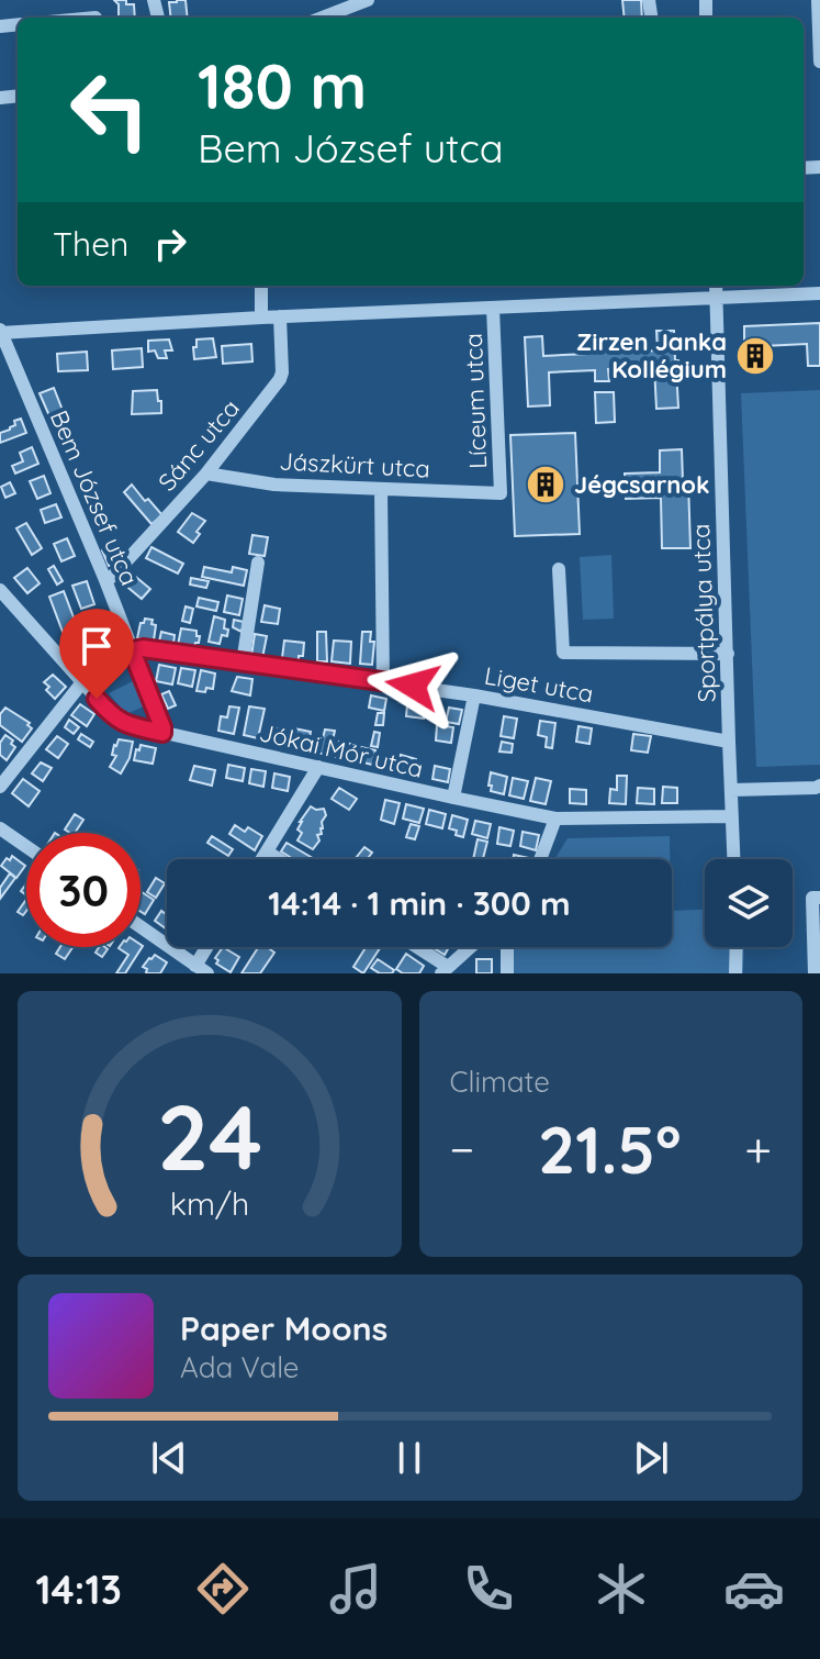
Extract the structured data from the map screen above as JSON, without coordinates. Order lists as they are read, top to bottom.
{
  "streets": {
    "street": [
      "Líceum utca",
      "Sánc utca",
      "Jászkürt utca",
      "Bem József utca",
      "Sportpálya utca",
      "Liget utca",
      "Jókai Mór utca"
    ]
  },
  "crossings": [
    ["Líceum utca", "Jászkürt utca"],
    ["Sánc utca", "Jászkürt utca"],
    ["Sánc utca", "Bem József utca"],
    ["Bem József utca", "Liget utca"],
    ["Bem József utca", "Jókai Mór utca"],
    ["Sportpálya utca", "Liget utca"],
    ["Sportpálya utca", "Jókai Mór utca"]
  ],
  "places": {
    "building": ["Zirzen Janka Kollégium", "Jégcsarnok"]
  },
  "page": {
    "turn": ["180 m", "Bem József utca"],
    "then": "Then",
    "limit": "30",
    "trip": "14:14 · 1 min · 300 m",
    "tile": "Climate",
    "heat": ["−", "21.5°", "+"],
    "song": ["Paper Moons", "Ada Vale"],
    "tabs": "14:13",
    "gauge": ["24", "km/h"]
  }
}
